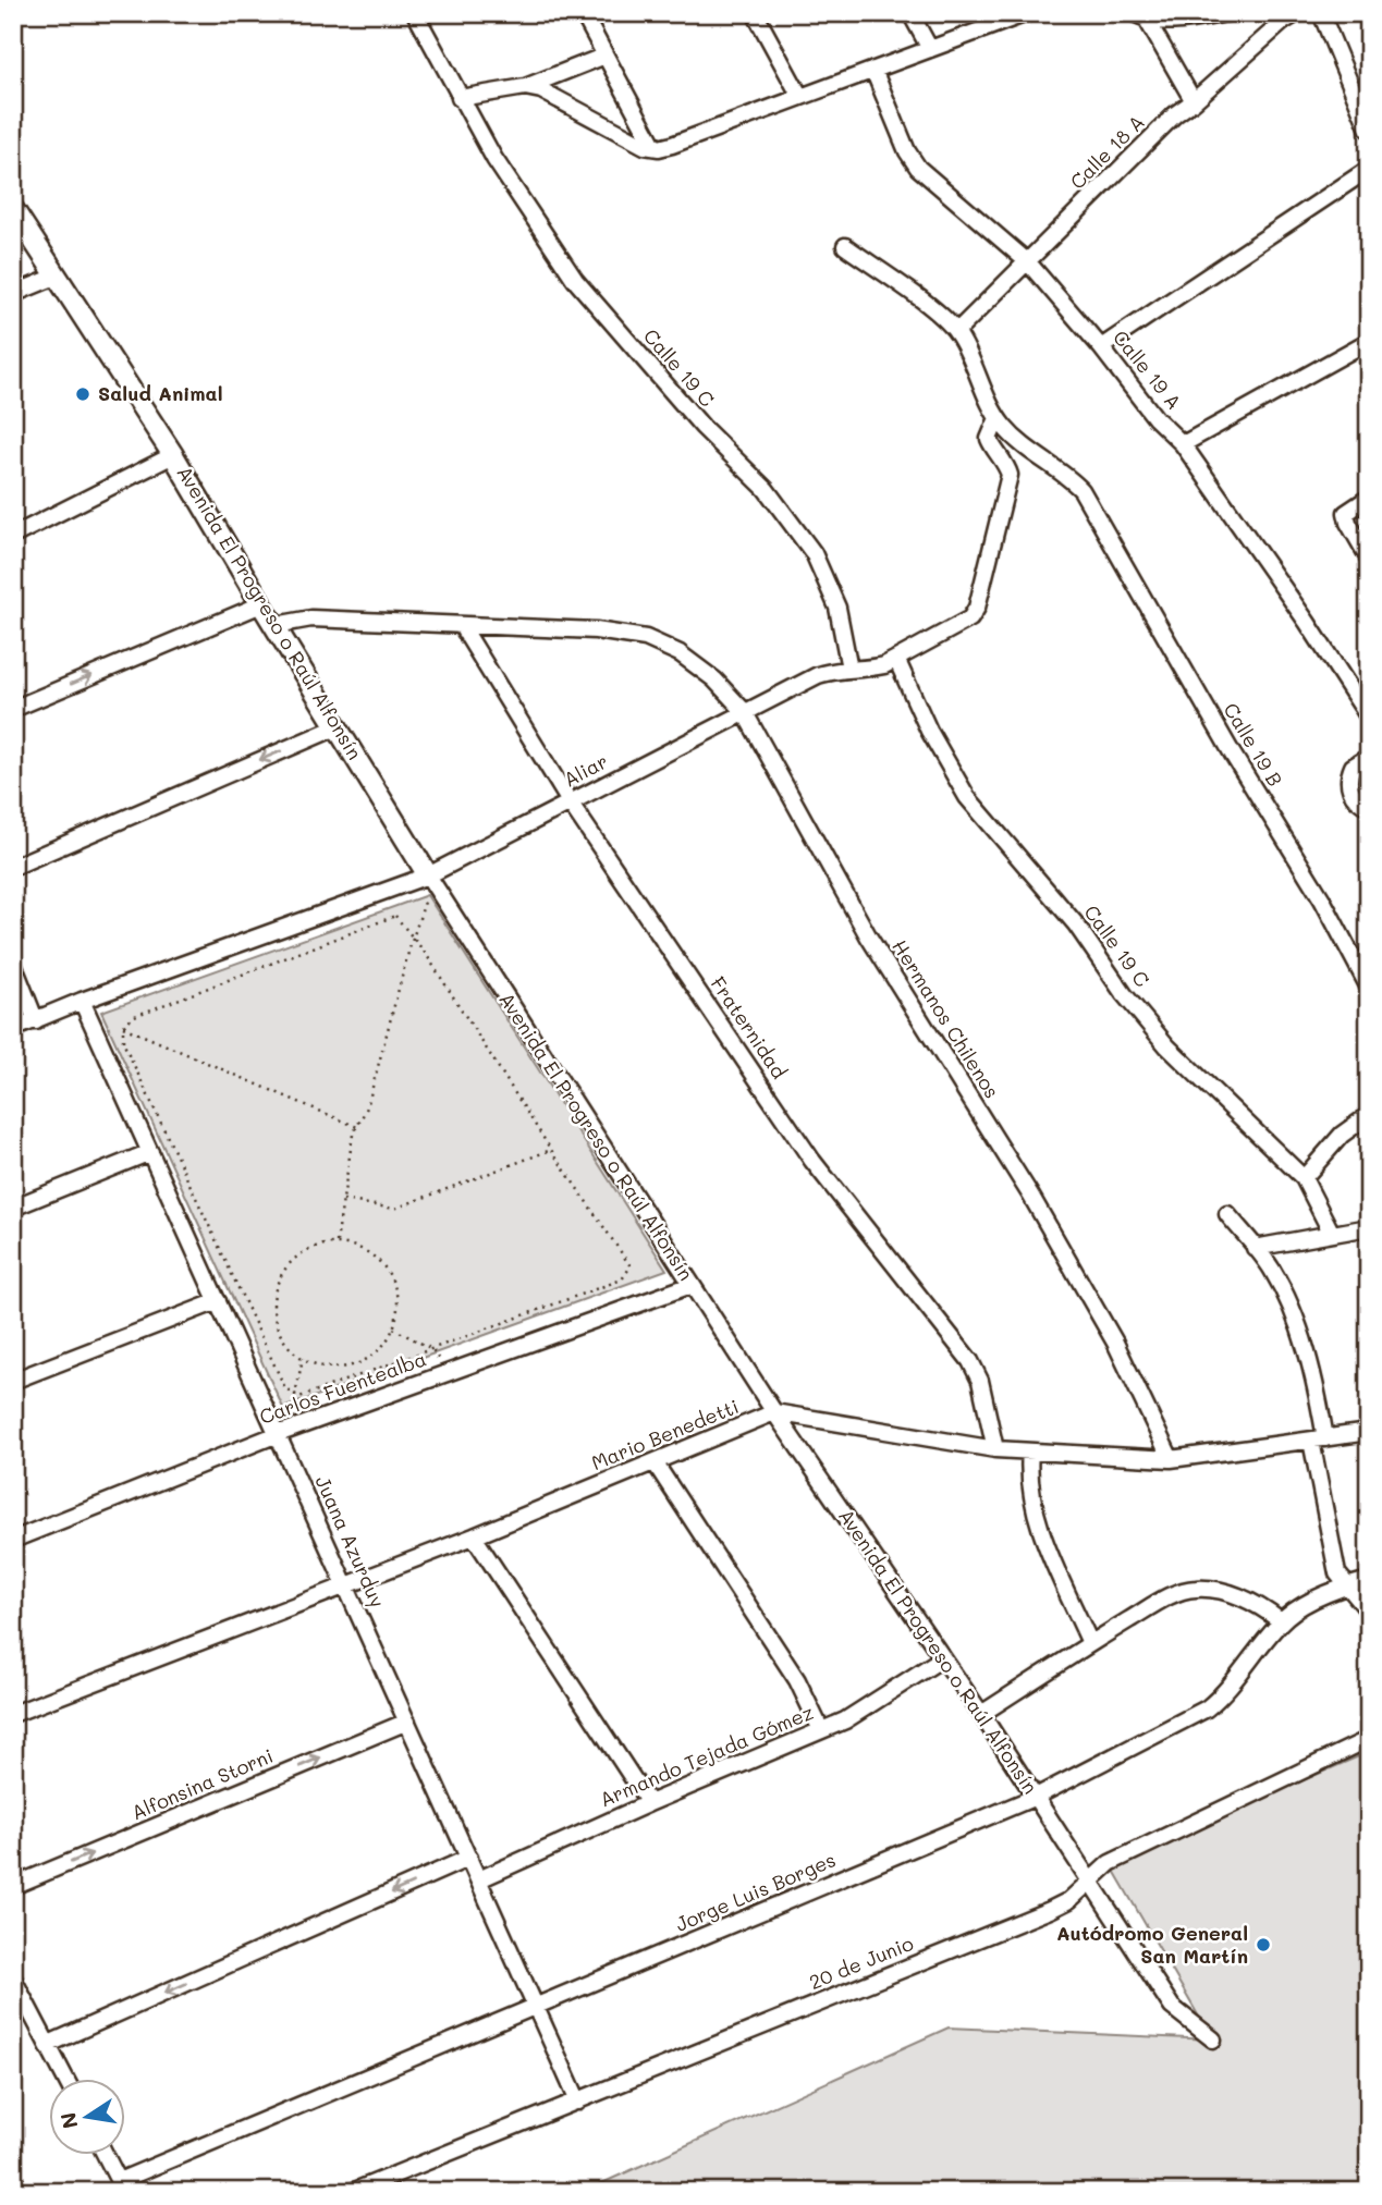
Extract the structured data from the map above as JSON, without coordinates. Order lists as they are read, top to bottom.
{
  "streets": {
    "street": [
      "Calle 18 A",
      "Calle 19 C",
      "Calle 19 A",
      "Avenida El Progreso o Raúl Alfonsín",
      "Calle 19 B",
      "Aliar",
      "Hermanos Chilenos",
      "Fraternidad",
      "Carlos Fuentealba",
      "Mario Benedetti",
      "Juana Azurduy",
      "Armando Tejada Gómez",
      "Alfonsina Storni",
      "Jorge Luis Borges",
      "20 de Junio"
    ]
  },
  "crossings": [
    ["Calle 18 A", "Calle 19 A"],
    ["Calle 19 C", "Aliar"],
    ["Avenida El Progreso o Raúl Alfonsín", "Aliar"],
    ["Avenida El Progreso o Raúl Alfonsín", "Hermanos Chilenos"],
    ["Avenida El Progreso o Raúl Alfonsín", "Carlos Fuentealba"],
    ["Avenida El Progreso o Raúl Alfonsín", "Mario Benedetti"],
    ["Avenida El Progreso o Raúl Alfonsín", "Armando Tejada Gómez"],
    ["Avenida El Progreso o Raúl Alfonsín", "Jorge Luis Borges"],
    ["Avenida El Progreso o Raúl Alfonsín", "20 de Junio"],
    ["Calle 19 B", "Aliar"],
    ["Aliar", "Hermanos Chilenos"],
    ["Aliar", "Fraternidad"],
    ["Aliar", "Juana Azurduy"],
    ["Hermanos Chilenos", "Fraternidad"],
    ["Carlos Fuentealba", "Juana Azurduy"],
    ["Mario Benedetti", "Juana Azurduy"],
    ["Juana Azurduy", "Armando Tejada Gómez"],
    ["Juana Azurduy", "Alfonsina Storni"],
    ["Juana Azurduy", "Jorge Luis Borges"],
    ["Juana Azurduy", "20 de Junio"]
  ],
  "one_way": ["Alfonsina Storni"],
  "places": ["Salud Animal", "Autódromo General San Martín"],
  "north": "left"
}
